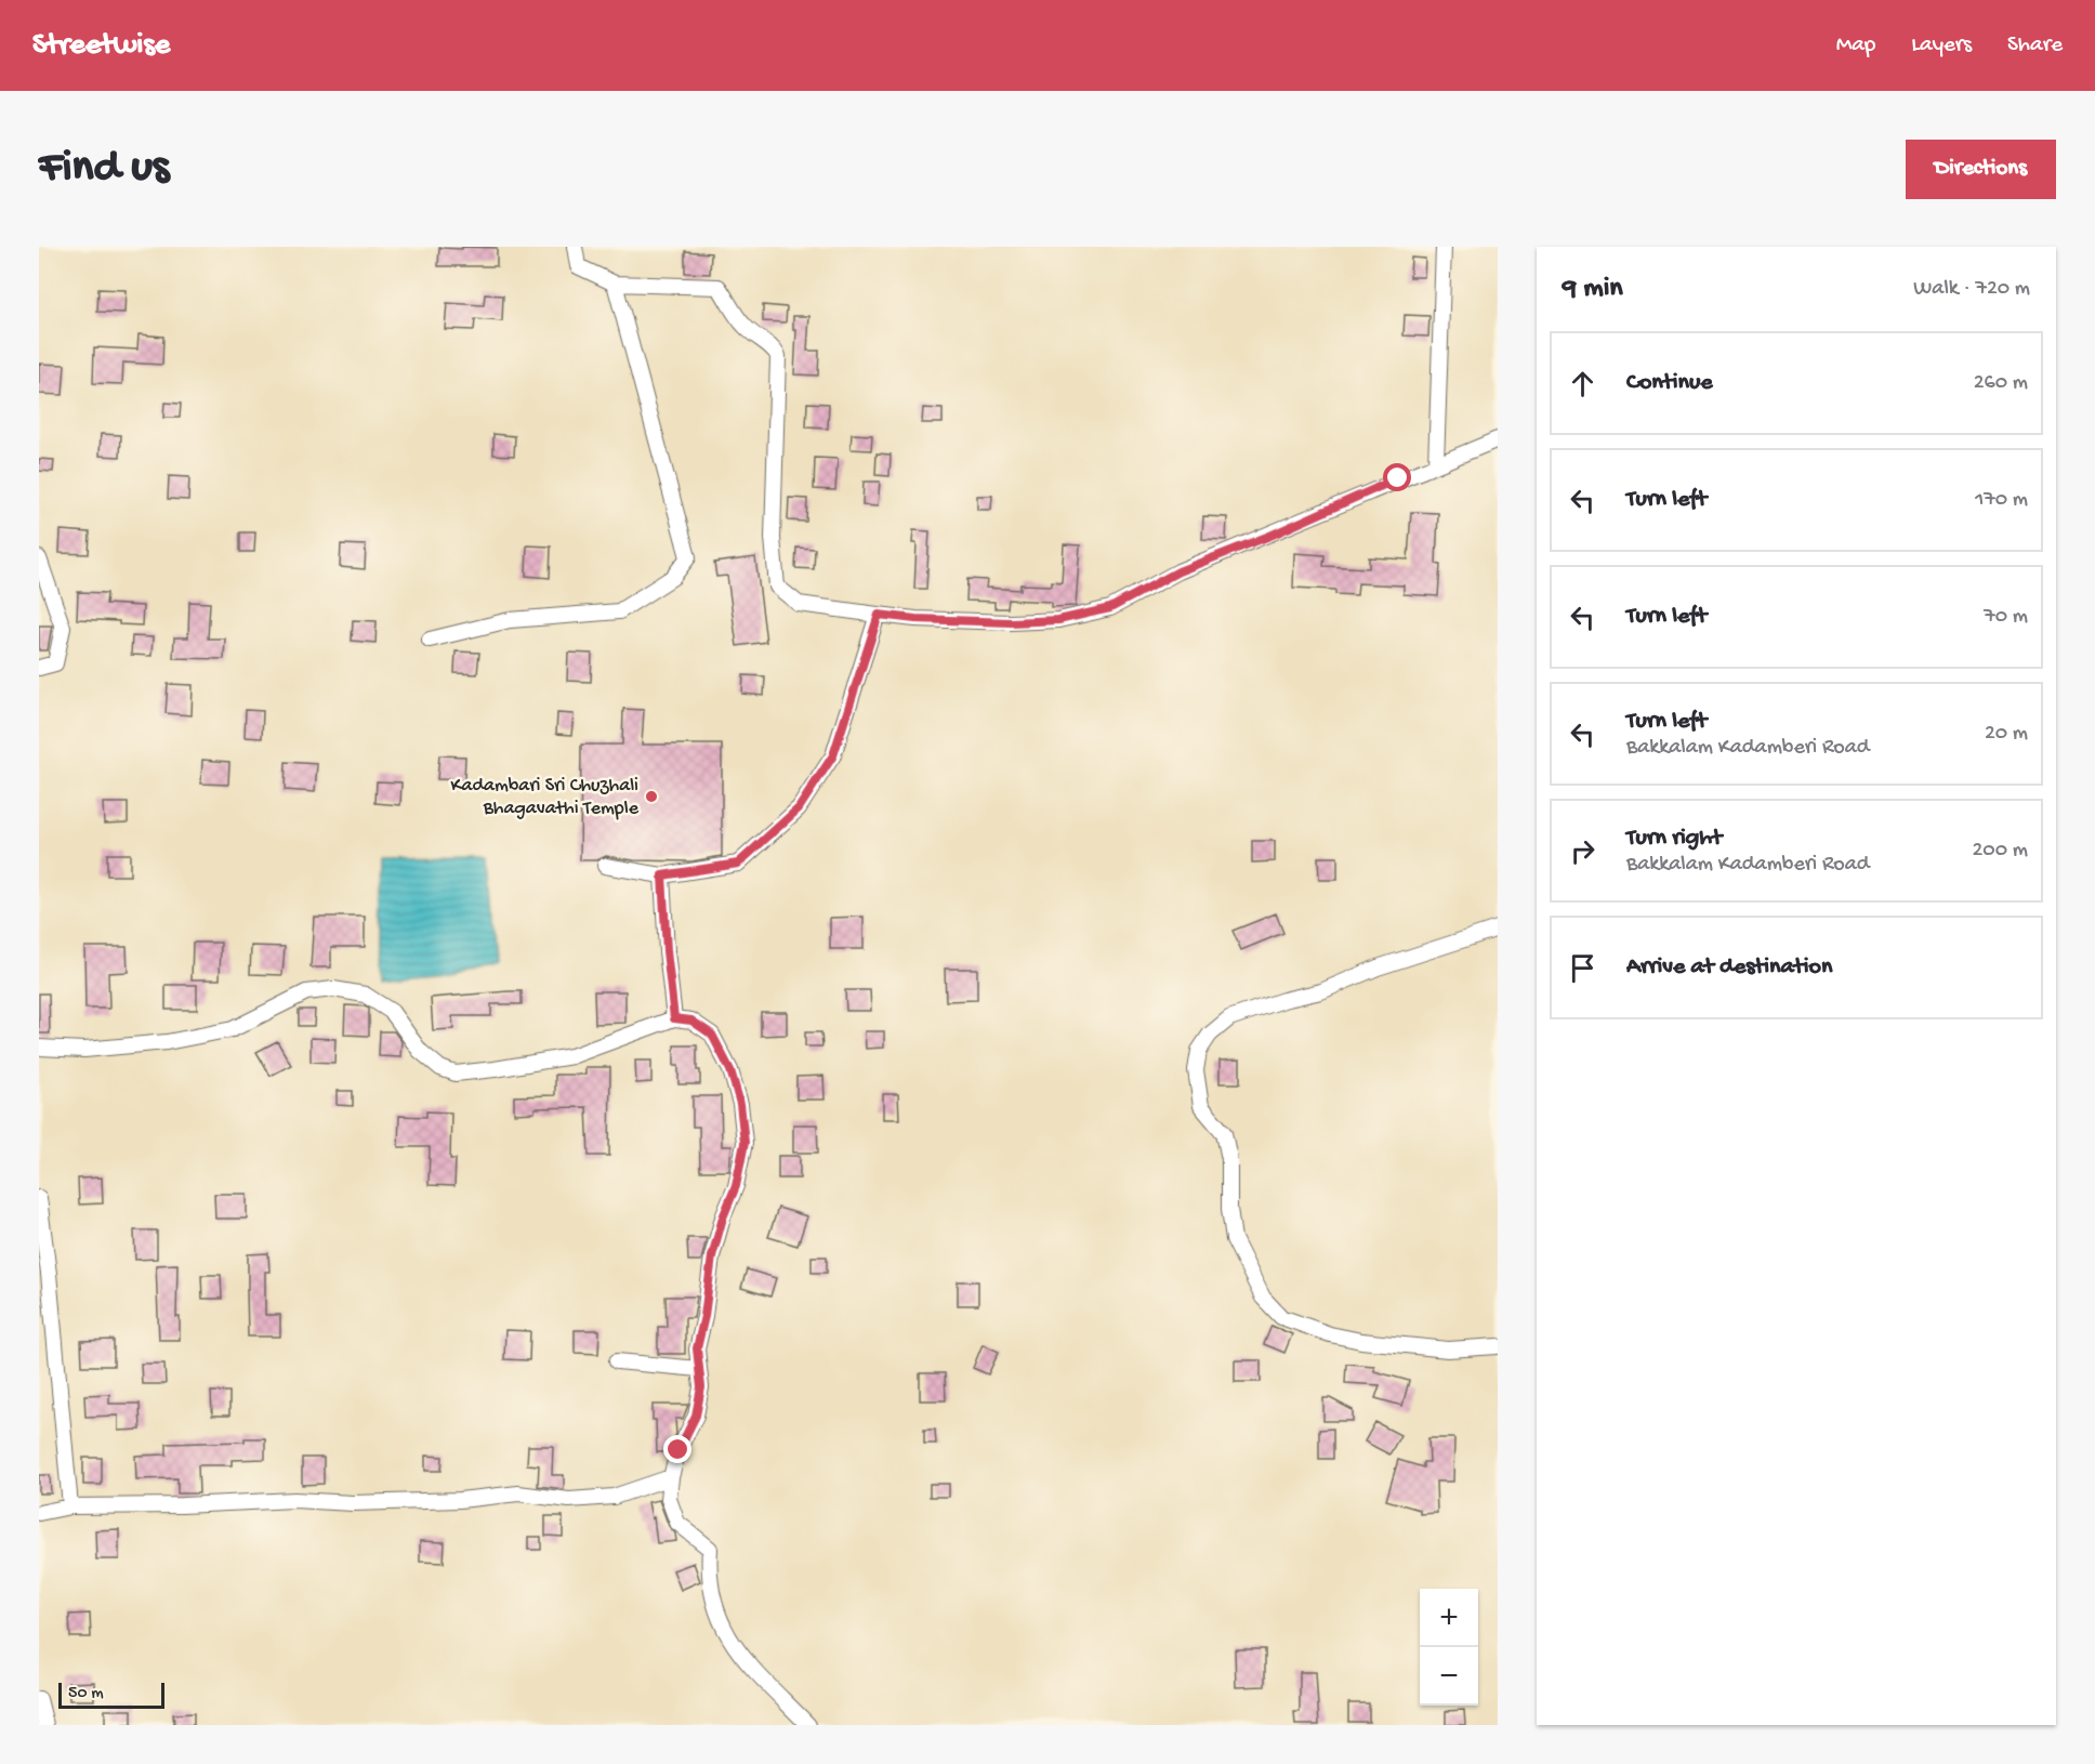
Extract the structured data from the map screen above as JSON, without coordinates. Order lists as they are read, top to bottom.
{
  "places": ["Kadambari Sri Chuzhali Bhagavathi Temple"],
  "scale_bar": "50 m",
  "page": {
    "header": "Streetwise",
    "nav": ["Map", "Layers", "Share"],
    "buttons": "Directions",
    "title": "Find us",
    "heading": ["9 min", "Walk · 720 m"],
    "list": [
      ["Continue", "260 m"],
      ["Turn left", "170 m"],
      ["Turn left", "70 m"],
      ["Turn left", "Bakkalam Kadamberi Road", "20 m"],
      ["Turn right", "Bakkalam Kadamberi Road", "200 m"],
      "Arrive at destination"
    ],
    "map_buttons": ["+", "−"],
    "scale": "50 m"
  }
}
